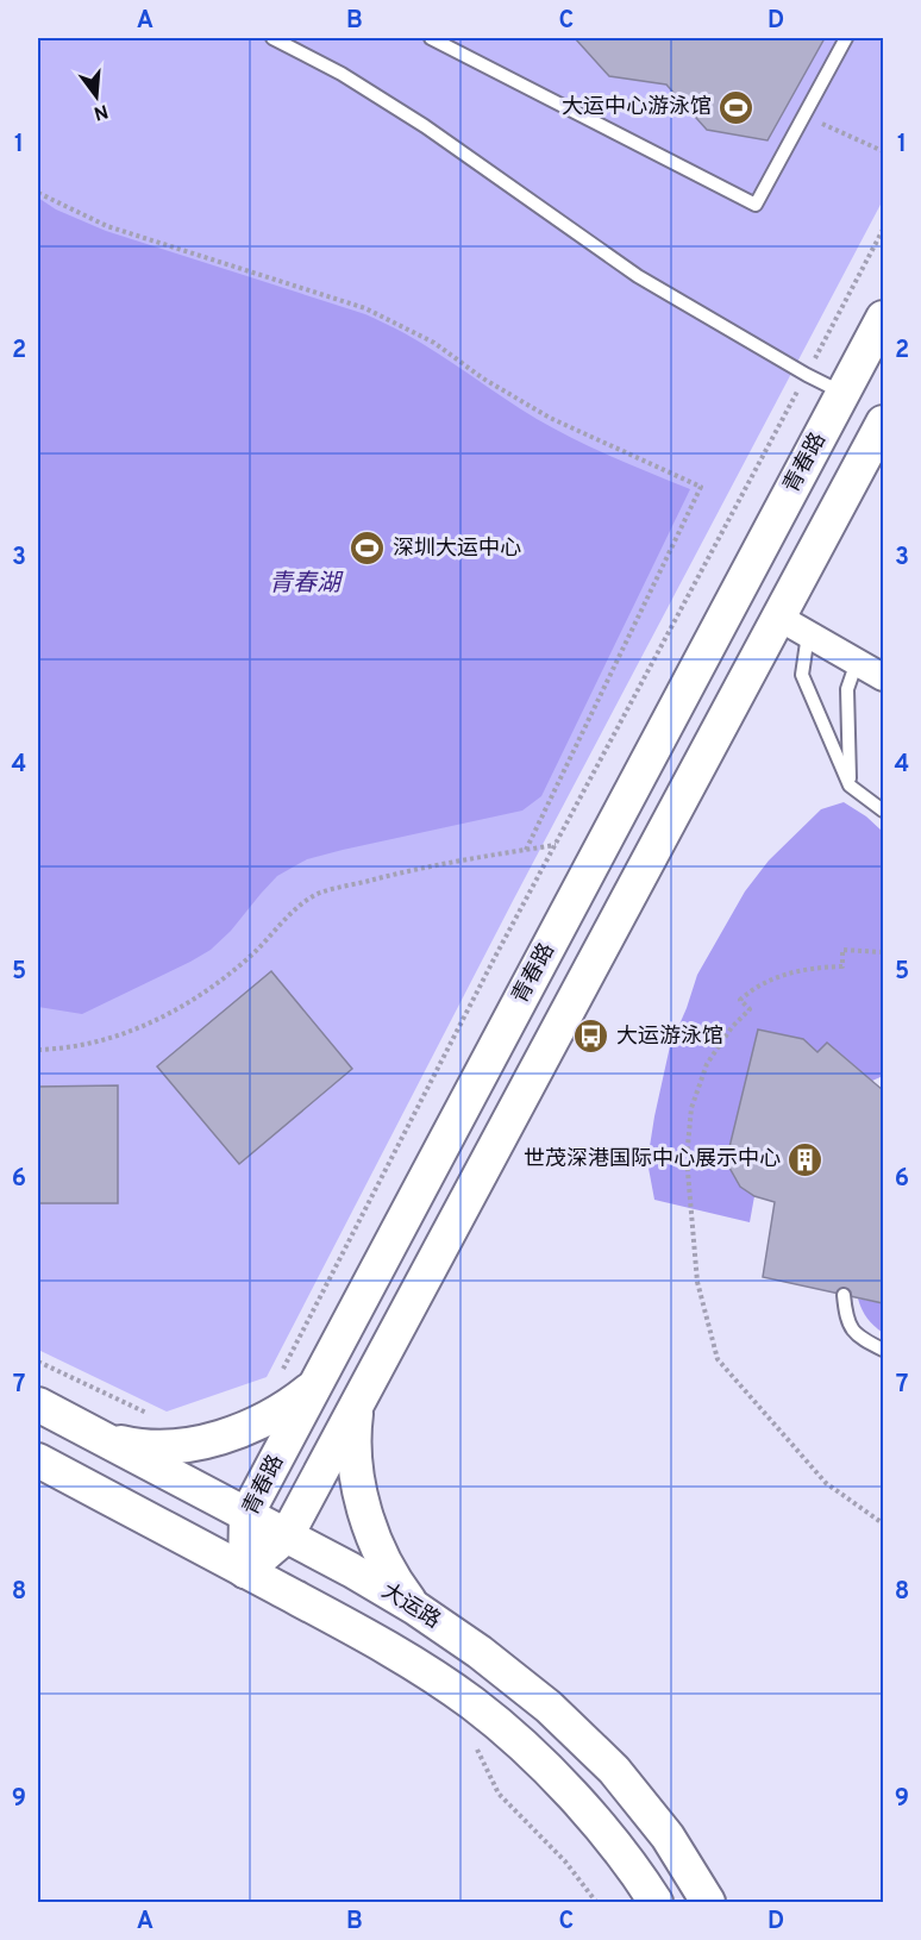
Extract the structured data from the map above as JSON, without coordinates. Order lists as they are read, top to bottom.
{
  "streets": {
    "street": ["青春路", "大运路"]
  },
  "crossings": [
    ["青春路", "大运路"]
  ],
  "water": ["青春湖"],
  "places": {
    "sports": ["大运中心游泳馆", "深圳大运中心"],
    "bus stop": ["大运游泳馆"],
    "building": ["世茂深港国际中心展示中心"]
  },
  "north": "bottom",
  "grid": {
    "columns": [
      "A",
      "B",
      "C",
      "D"
    ],
    "rows": [
      "1",
      "2",
      "3",
      "4",
      "5",
      "6",
      "7",
      "8",
      "9"
    ]
  }
}
